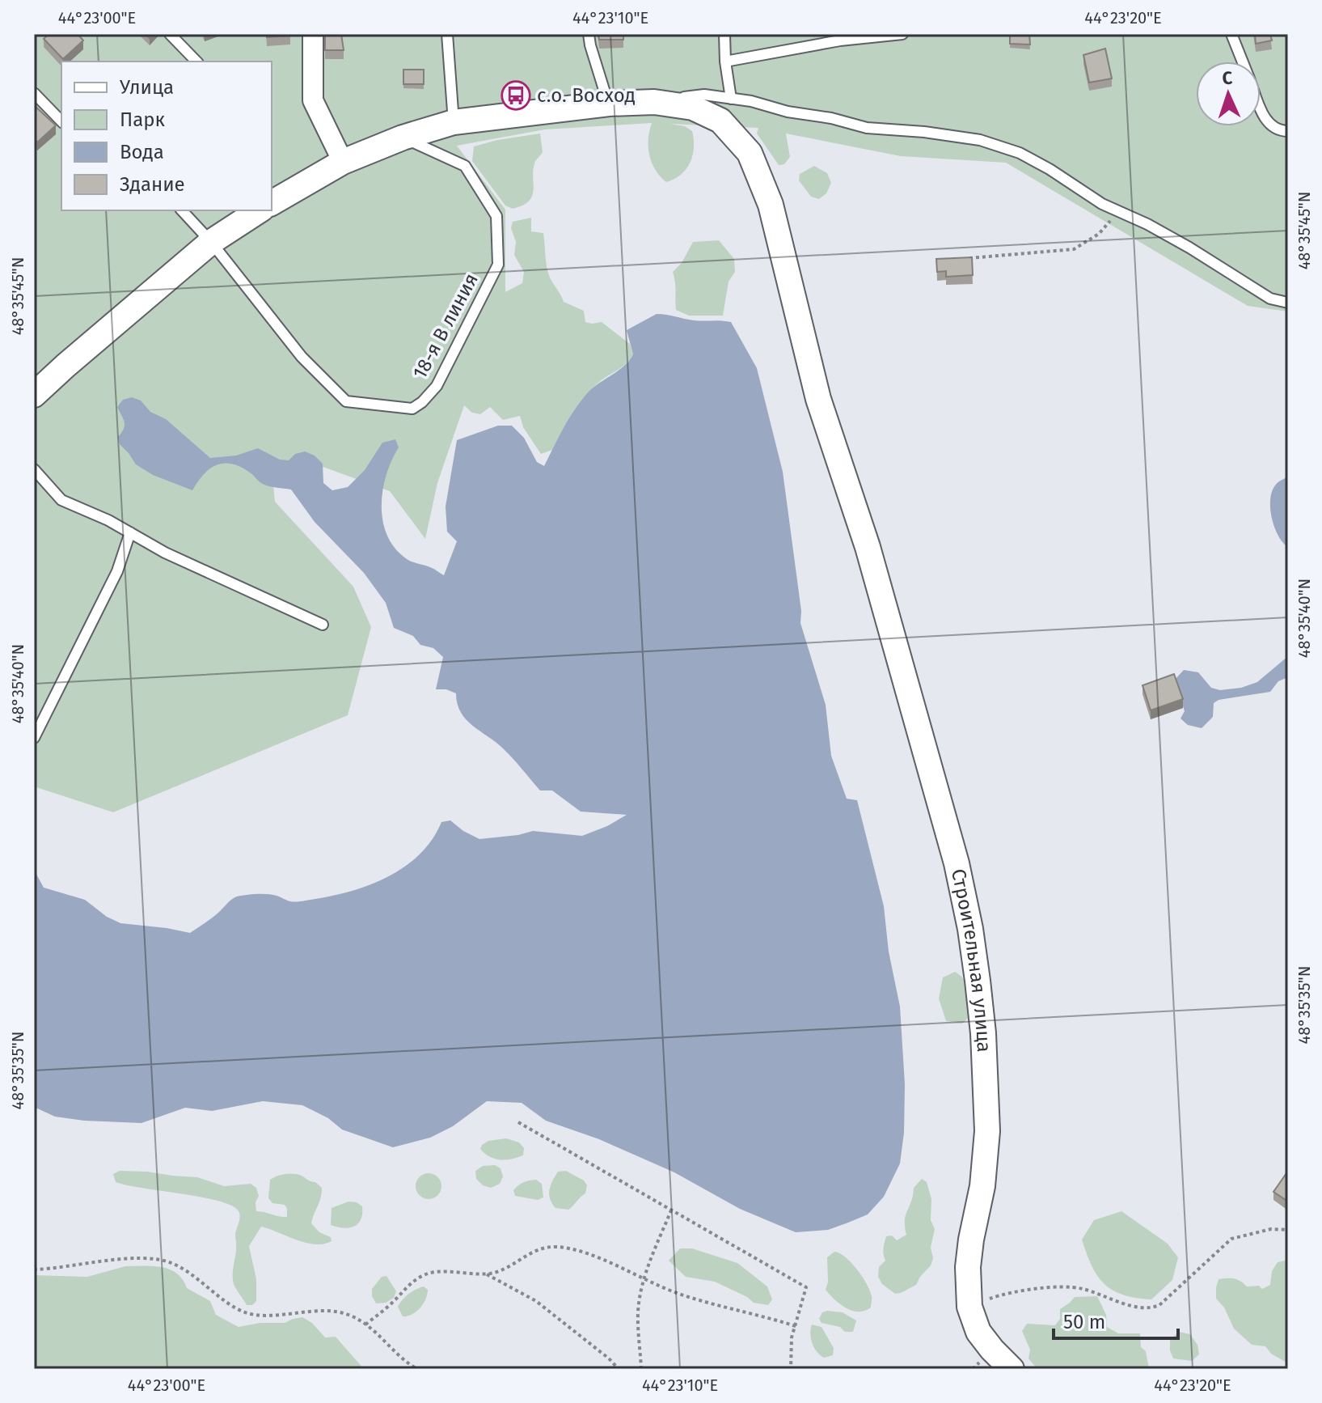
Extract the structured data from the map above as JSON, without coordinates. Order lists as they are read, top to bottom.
{
  "streets": {
    "street": ["Строительная улица"],
    "lane": ["18-я В линия"]
  },
  "crossings": [
    ["18-я В линия", "Строительная улица"]
  ],
  "places": {
    "bus stop": ["с.о. Восход"]
  },
  "legend": [
    "Улица",
    "Парк",
    "Вода",
    "Здание"
  ],
  "scale_bar": "50 m",
  "north": "top",
  "coordinates": [
    "44°23'00\"E",
    "44°23'10\"E",
    "44°23'20\"E",
    "48°35'45\"N",
    "48°35'40\"N",
    "48°35'35\"N"
  ]
}
